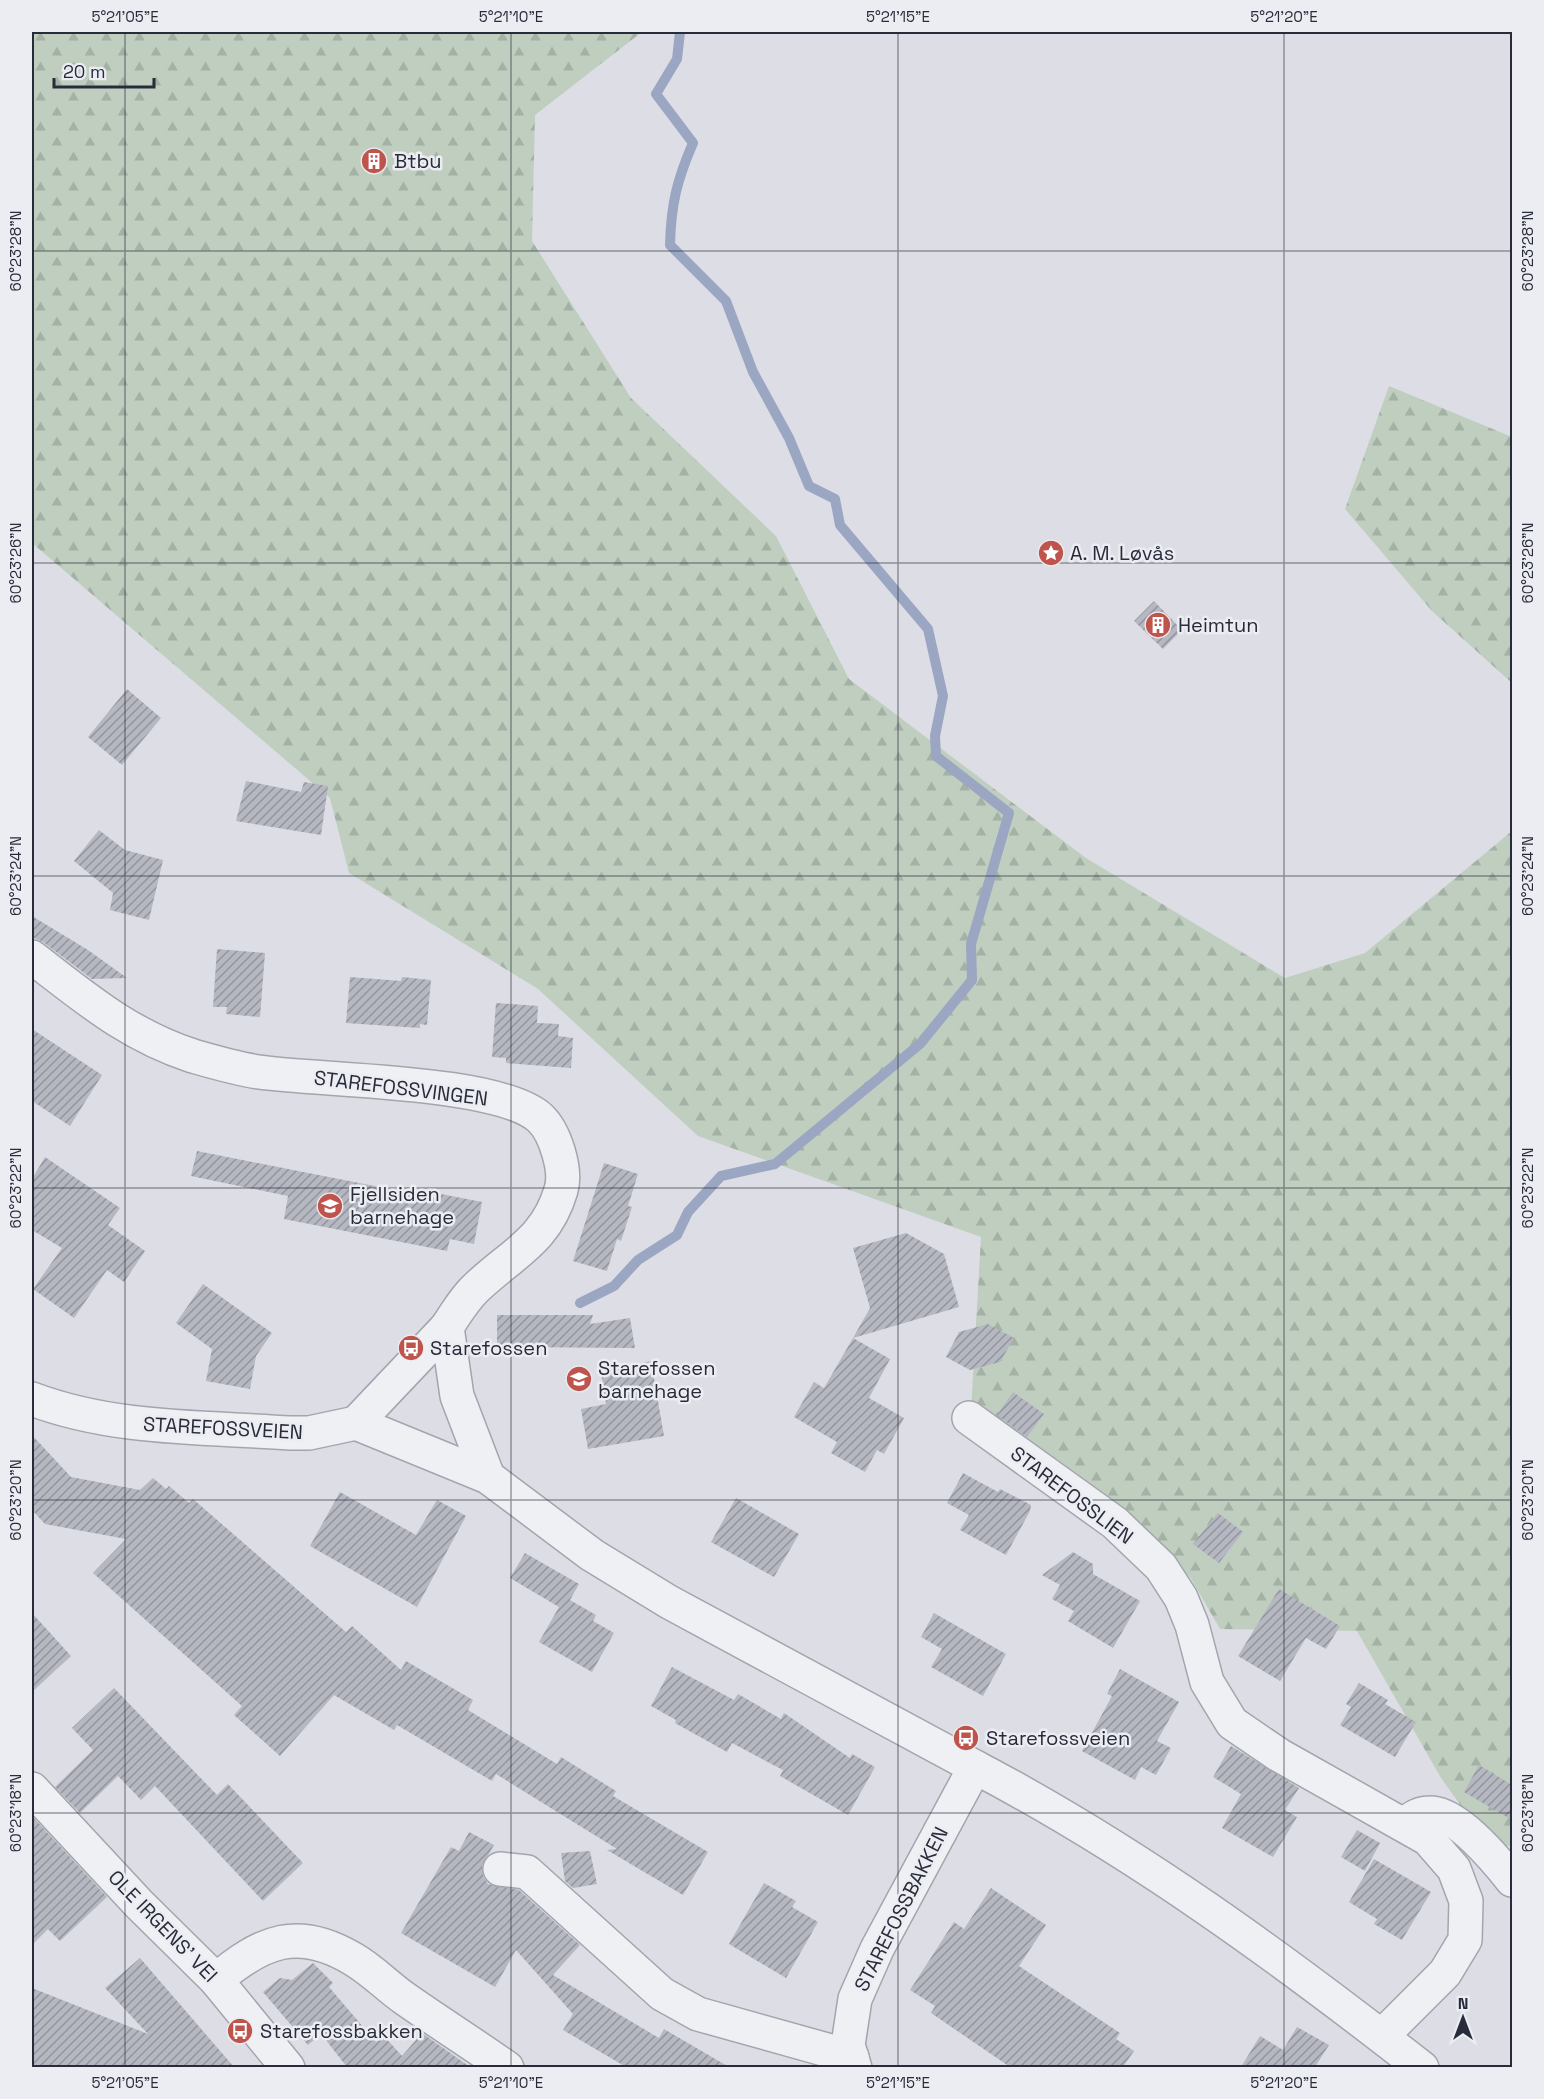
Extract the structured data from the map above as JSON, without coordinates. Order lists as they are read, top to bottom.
{
  "streets": {
    "street": [
      "STAREFOSSVINGEN",
      "STAREFOSSVEIEN",
      "STAREFOSSLIEN",
      "STAREFOSSBAKKEN",
      "OLE IRGENS' VEI"
    ]
  },
  "crossings": [
    ["STAREFOSSVINGEN", "STAREFOSSVEIEN"]
  ],
  "places": {
    "building": ["Btbu", "Heimtun"],
    "place": ["A. M. Løvås"],
    "school or university": ["Fjellsiden barnehage", "Starefossen barnehage"],
    "bus stop": ["Starefossen", "Starefossveien", "Starefossbakken"]
  },
  "scale_bar": "20 m",
  "north": "top",
  "coordinates": [
    "5°21'05\"E",
    "5°21'10\"E",
    "5°21'15\"E",
    "5°21'20\"E",
    "60°23'28\"N",
    "60°23'26\"N",
    "60°23'24\"N",
    "60°23'22\"N",
    "60°23'20\"N",
    "60°23'18\"N"
  ]
}
